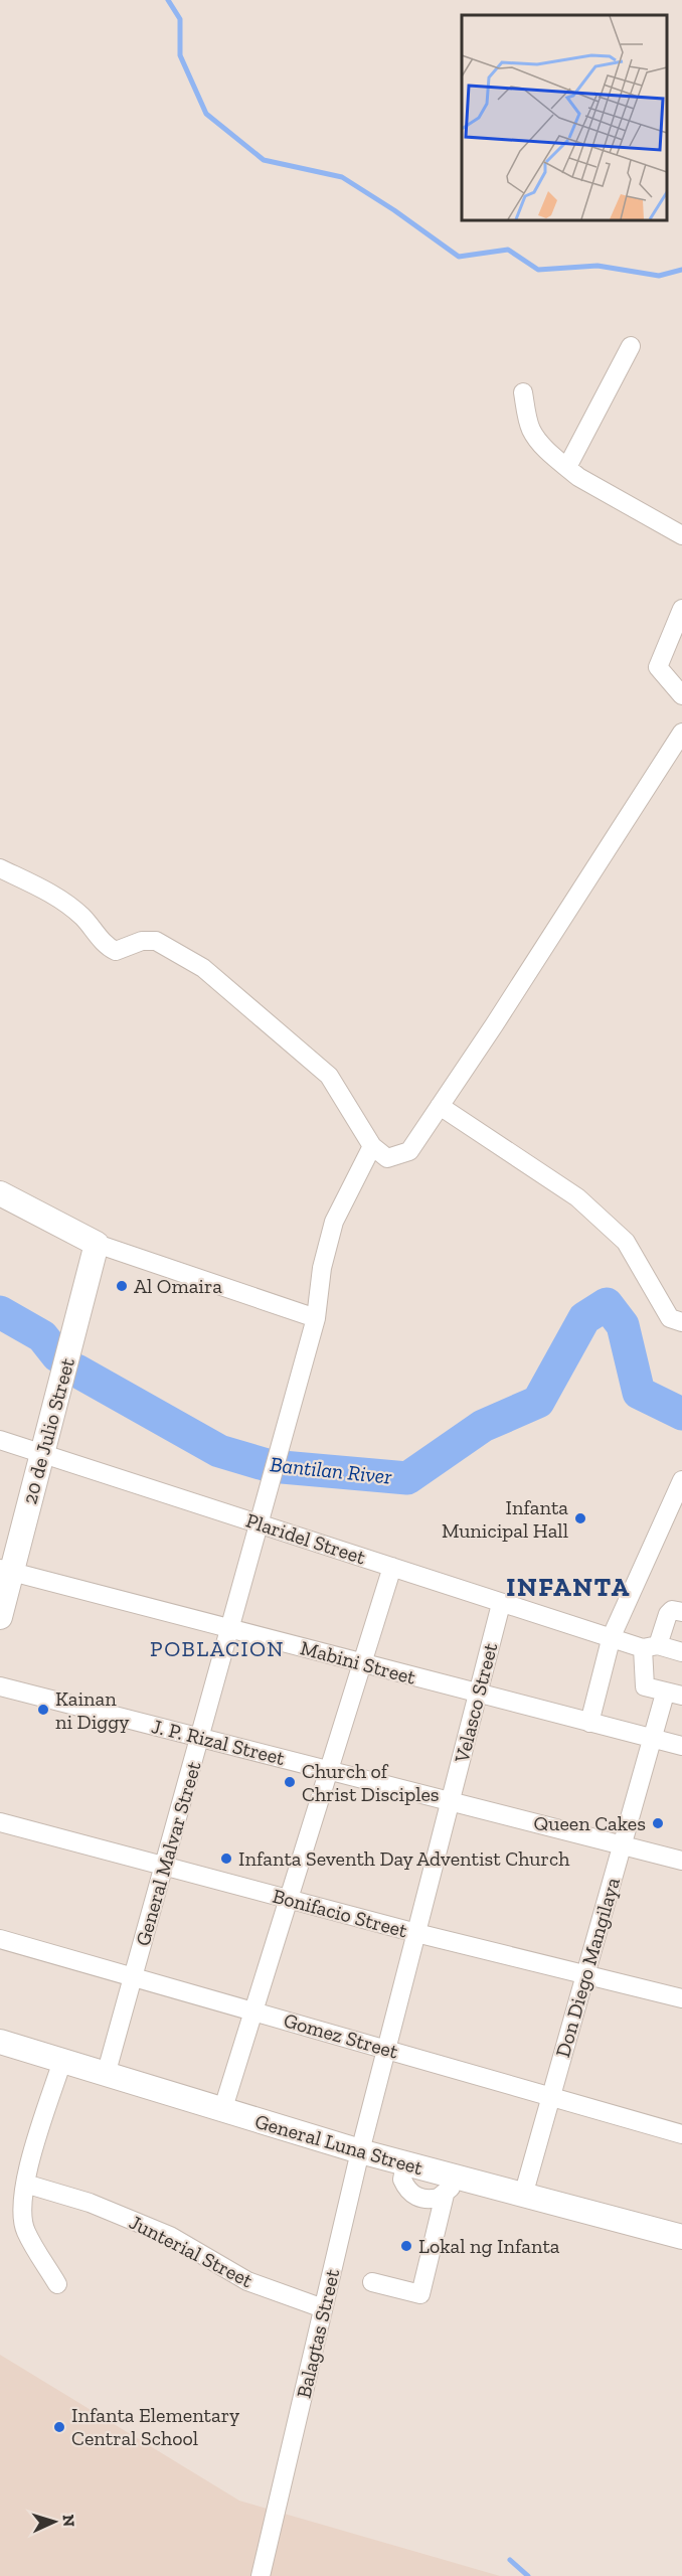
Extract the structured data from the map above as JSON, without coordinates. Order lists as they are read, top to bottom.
{
  "streets": {
    "main road": ["20 de Julio Street", "General Luna Street"],
    "street": [
      "Plaridel Street",
      "Mabini Street",
      "Velasco Street",
      "J. P. Rizal Street",
      "General Malvar Street",
      "Bonifacio Street",
      "Don Diego Mangilaya",
      "Gomez Street",
      "Junterial Street",
      "Balagtas Street"
    ]
  },
  "crossings": [
    ["20 de Julio Street", "Plaridel Street"],
    ["20 de Julio Street", "Mabini Street"],
    ["Plaridel Street", "Velasco Street"],
    ["Plaridel Street", "General Malvar Street"],
    ["Mabini Street", "Velasco Street"],
    ["Mabini Street", "General Malvar Street"],
    ["Mabini Street", "Don Diego Mangilaya"],
    ["Velasco Street", "J. P. Rizal Street"],
    ["Velasco Street", "Bonifacio Street"],
    ["Velasco Street", "Gomez Street"],
    ["Velasco Street", "General Luna Street"],
    ["Velasco Street", "Balagtas Street"],
    ["J. P. Rizal Street", "General Malvar Street"],
    ["J. P. Rizal Street", "Don Diego Mangilaya"],
    ["General Malvar Street", "Bonifacio Street"],
    ["General Malvar Street", "Gomez Street"],
    ["General Malvar Street", "General Luna Street"],
    ["Bonifacio Street", "Don Diego Mangilaya"],
    ["Don Diego Mangilaya", "Gomez Street"],
    ["Don Diego Mangilaya", "General Luna Street"],
    ["General Luna Street", "Balagtas Street"],
    ["Junterial Street", "Balagtas Street"]
  ],
  "districts": ["INFANTA", "POBLACION"],
  "water": ["Bantilan River"],
  "places": [
    "Al Omaira",
    "Infanta Municipal Hall",
    "Kainan ni Diggy",
    "Church of Christ Disciples",
    "Queen Cakes",
    "Infanta Seventh Day Adventist Church",
    "Lokal ng Infanta",
    "Infanta Elementary Central School"
  ],
  "north": "right"
}
